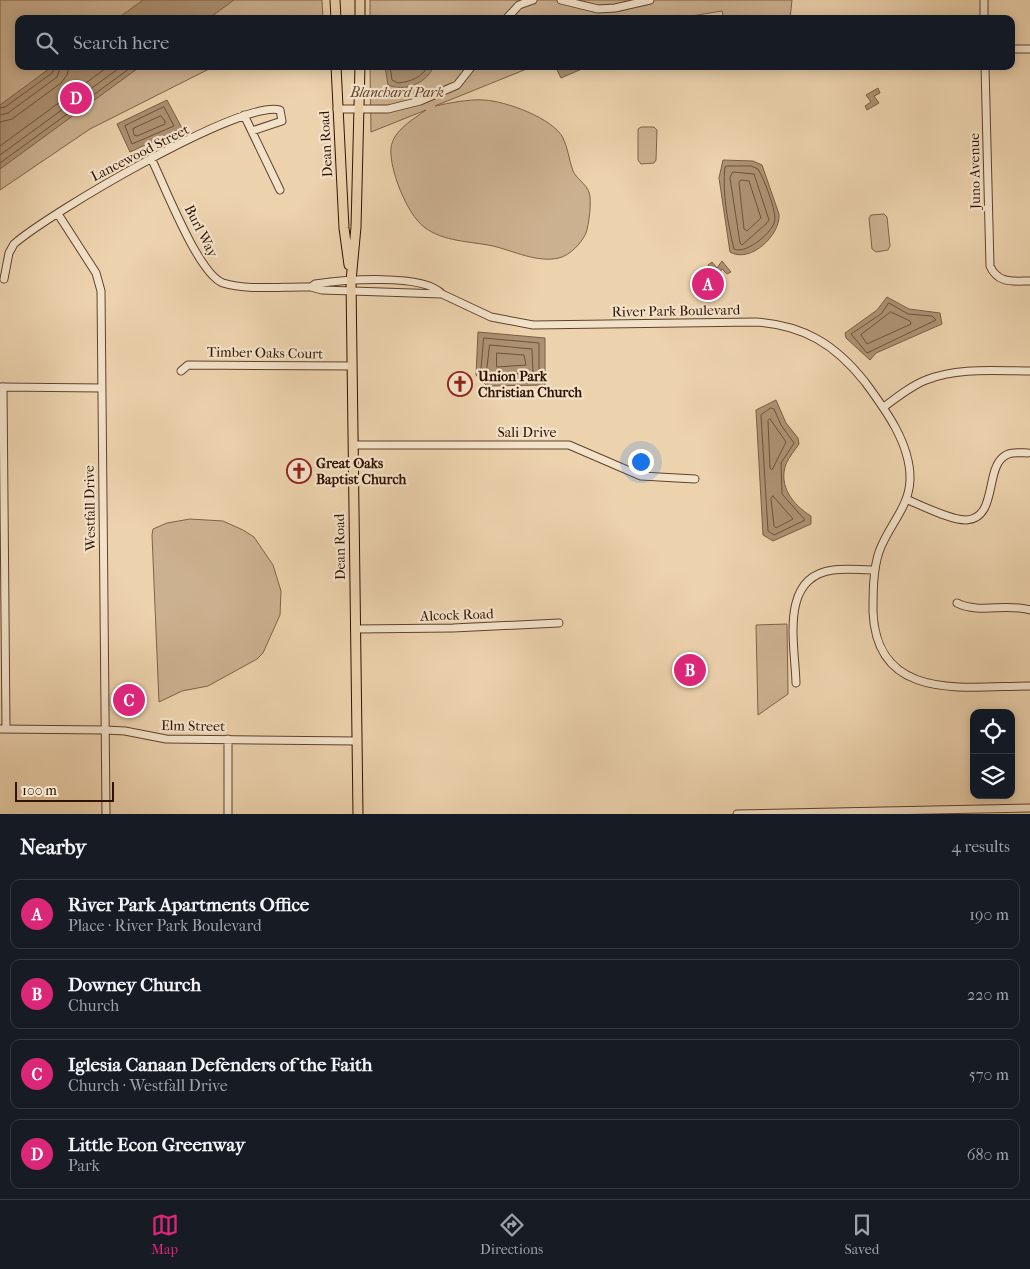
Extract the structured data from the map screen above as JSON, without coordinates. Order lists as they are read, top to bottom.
{
  "streets": {
    "main road": ["Dean Road"],
    "street": [
      "Lancewood Street",
      "Juno Avenue",
      "Burl Way",
      "River Park Boulevard",
      "Timber Oaks Court",
      "Sali Drive",
      "Westfall Drive",
      "Alcock Road",
      "Elm Street"
    ]
  },
  "crossings": [
    ["Dean Road", "Burl Way"],
    ["Dean Road", "River Park Boulevard"],
    ["Dean Road", "Timber Oaks Court"],
    ["Dean Road", "Sali Drive"],
    ["Dean Road", "Alcock Road"],
    ["Dean Road", "Elm Street"],
    ["Lancewood Street", "Burl Way"],
    ["Lancewood Street", "Westfall Drive"],
    ["Burl Way", "River Park Boulevard"],
    ["Westfall Drive", "Elm Street"]
  ],
  "parks": ["Blanchard Park"],
  "places": {
    "church": ["Union Park Christian Church", "Great Oaks Baptist Church"]
  },
  "scale_bar": "100 m",
  "page": {
    "search": "Search here",
    "pins": [
      "D",
      "A",
      "B",
      "C"
    ],
    "scale": "100 m",
    "heading": ["Nearby", "4 results"],
    "list": [
      {
        "mark": "A",
        "name": "River Park Apartments Office",
        "note": "Place · River Park Boulevard",
        "value": "190 m"
      },
      {
        "mark": "B",
        "name": "Downey Church",
        "note": "Church",
        "value": "220 m"
      },
      {
        "mark": "C",
        "name": "Iglesia Canaan Defenders of the Faith",
        "note": "Church · Westfall Drive",
        "value": "570 m"
      },
      {
        "mark": "D",
        "name": "Little Econ Greenway",
        "note": "Park",
        "value": "680 m"
      }
    ],
    "nav": ["Map", "Directions", "Saved"]
  }
}
